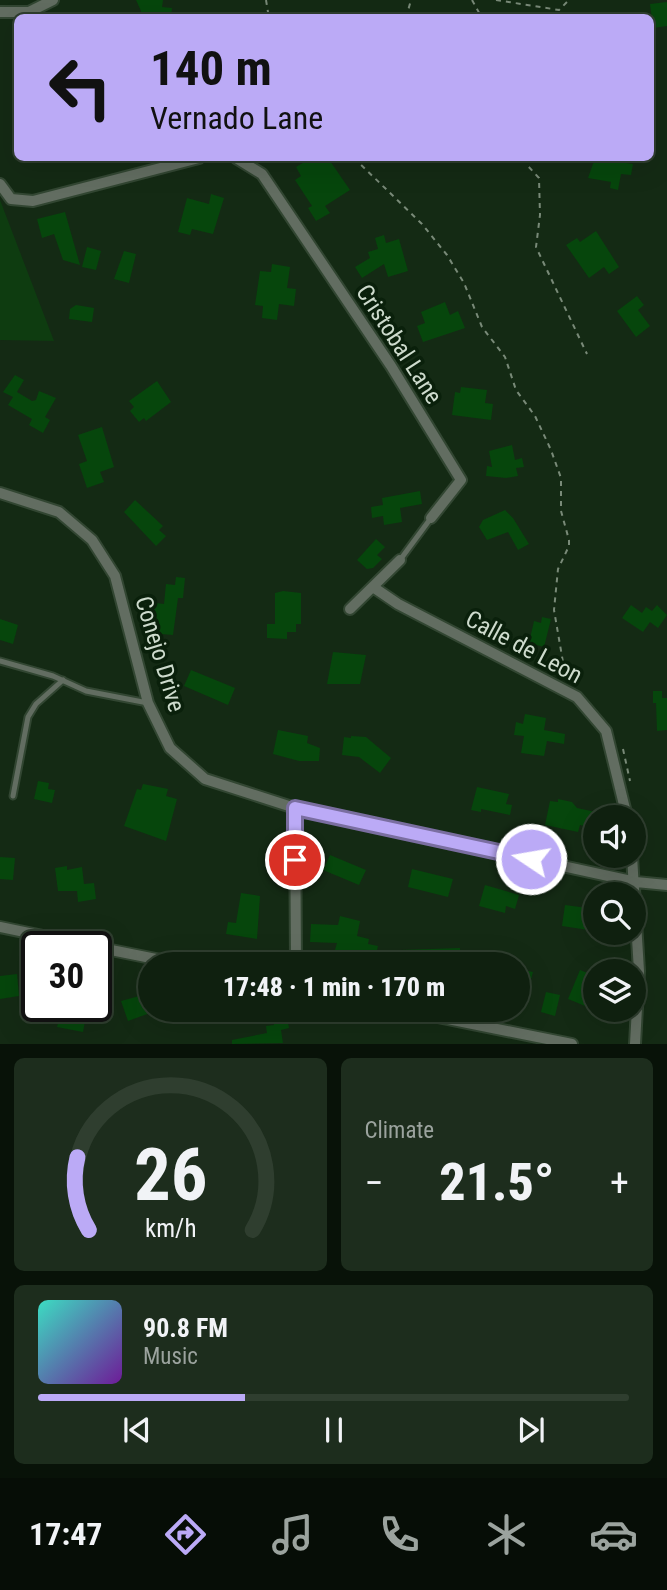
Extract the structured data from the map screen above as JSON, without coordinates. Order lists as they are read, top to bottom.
{
  "streets": {
    "street": ["Cristobal Lane", "Calle de Leon", "Conejo Drive"]
  },
  "page": {
    "turn": ["140 m", "Vernado Lane"],
    "limit": "30",
    "trip": "17:48 · 1 min · 170 m",
    "tile": "Climate",
    "heat": ["−", "21.5°", "+"],
    "song": ["90.8 FM", "Music"],
    "tabs": "17:47",
    "gauge": ["26", "km/h"]
  }
}
